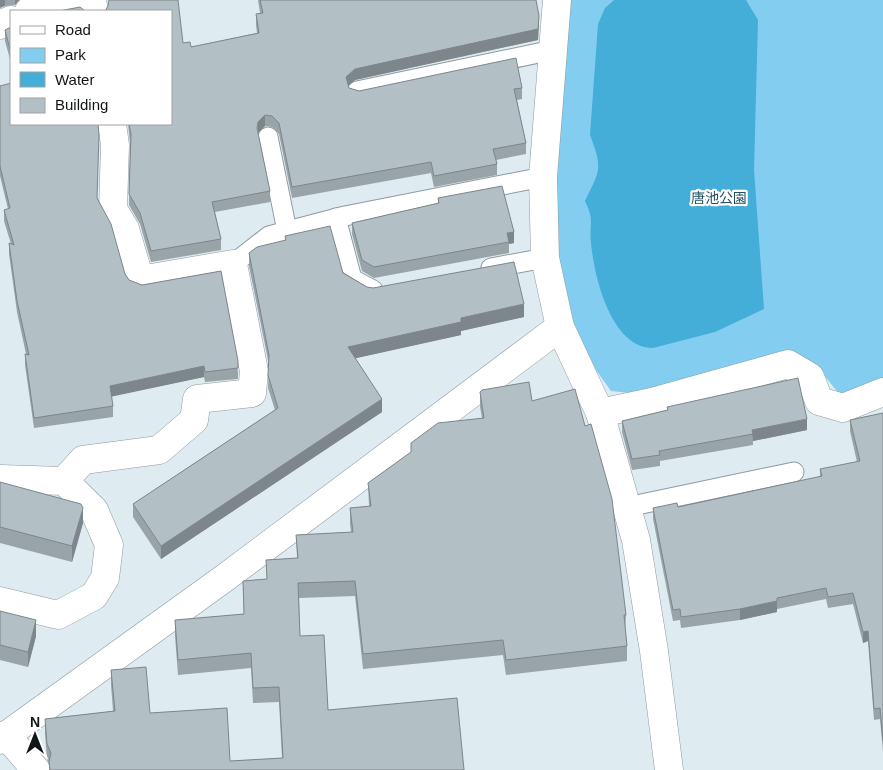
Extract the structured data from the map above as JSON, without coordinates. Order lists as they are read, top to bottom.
{
  "parks": ["唐池公園"],
  "legend": [
    "Road",
    "Park",
    "Water",
    "Building"
  ],
  "north": "top"
}
